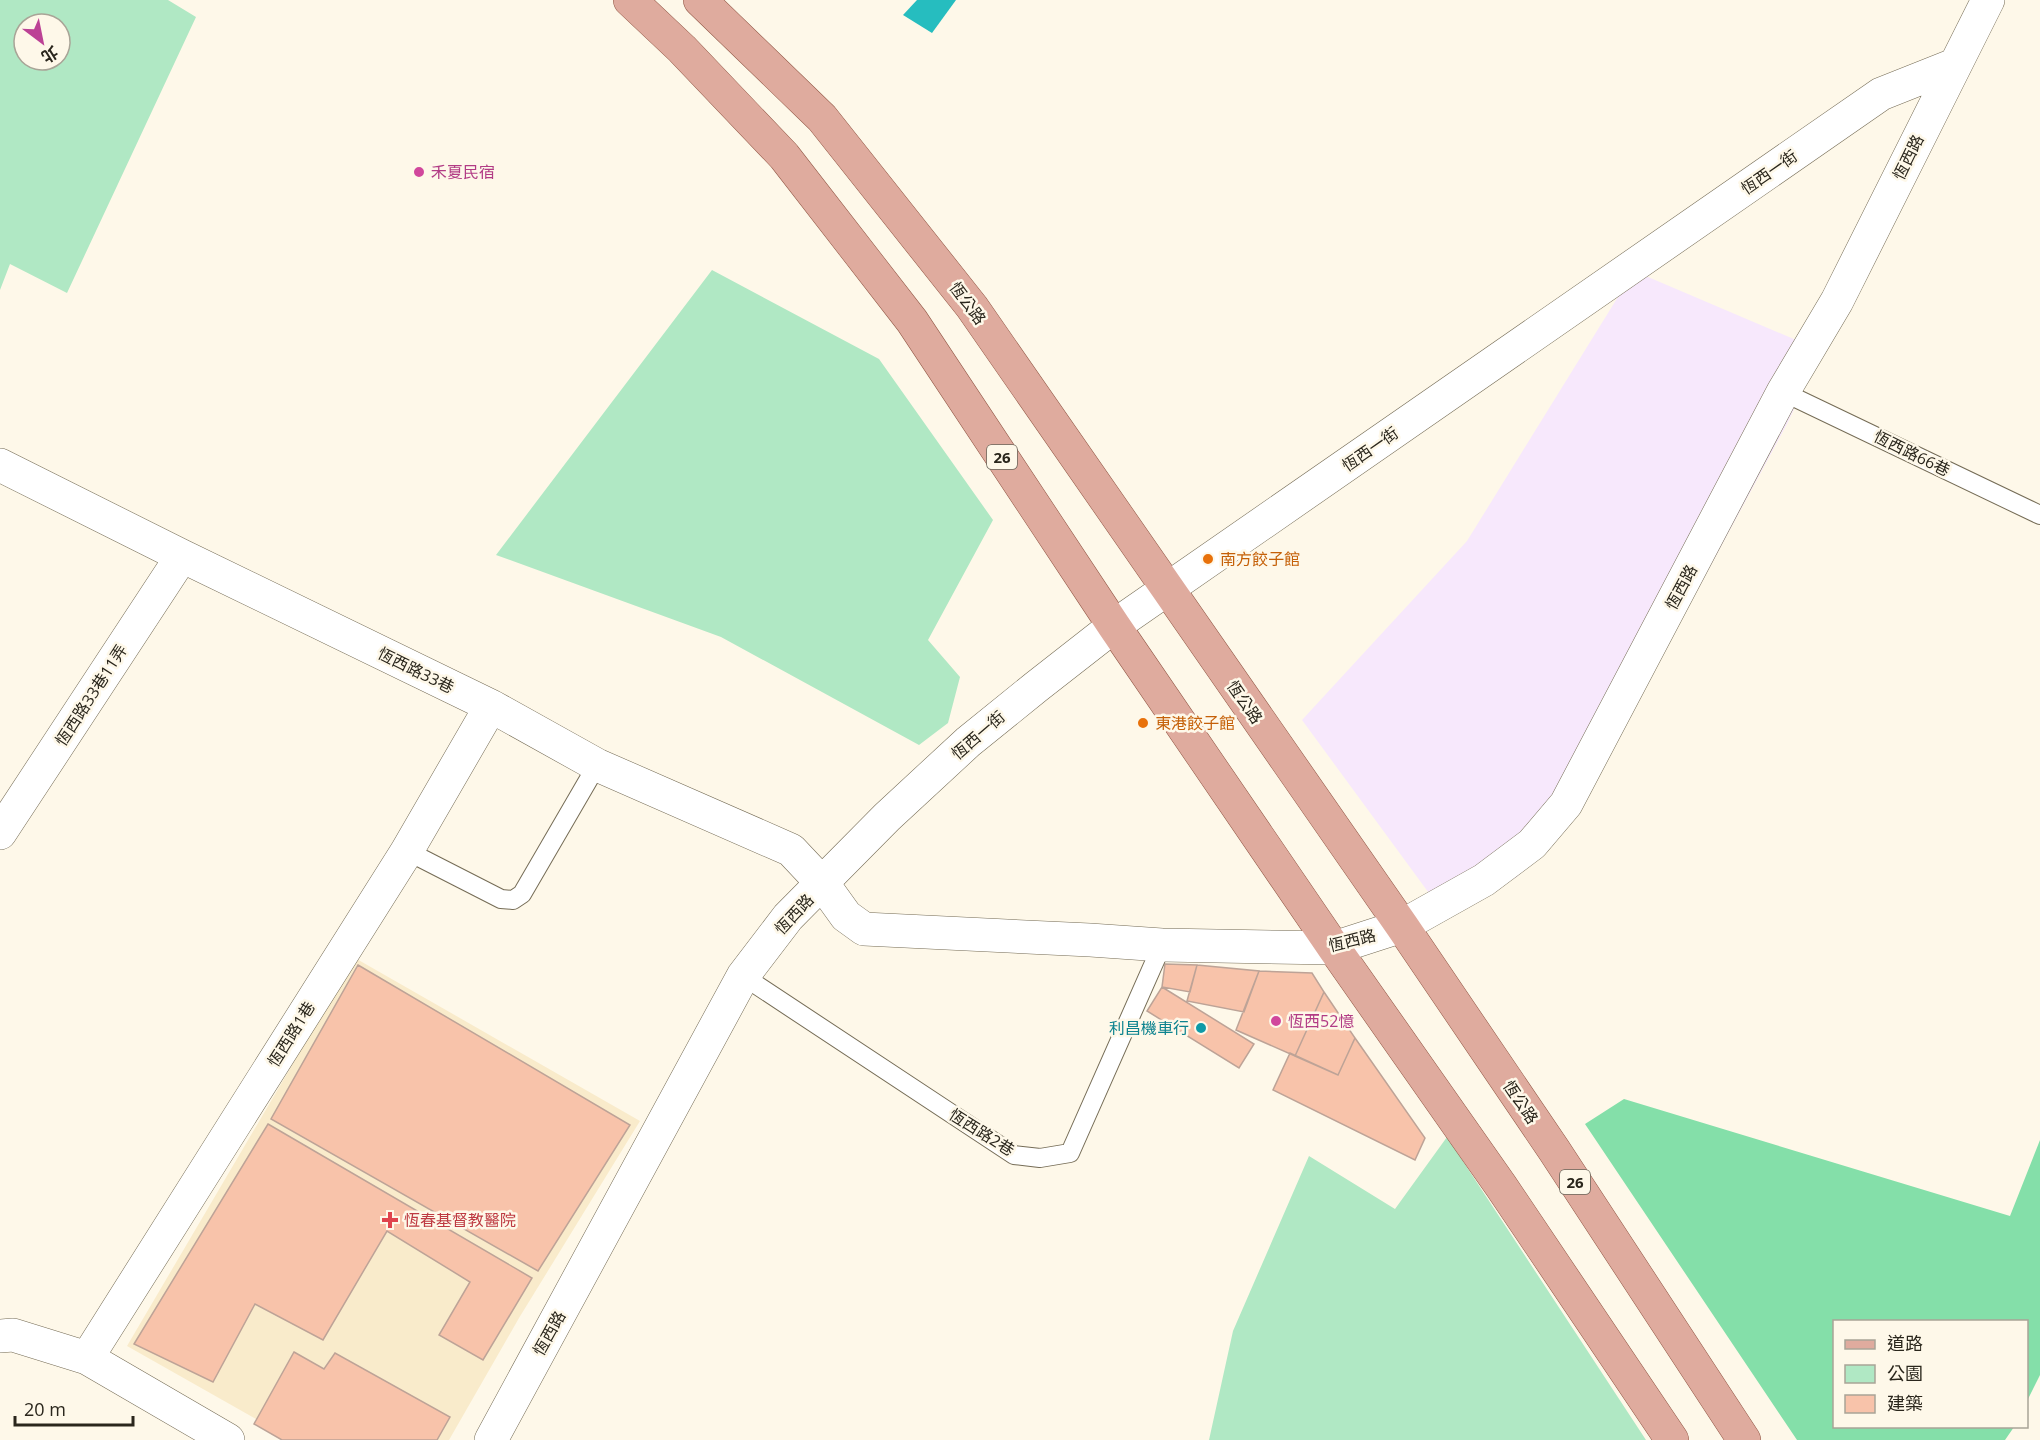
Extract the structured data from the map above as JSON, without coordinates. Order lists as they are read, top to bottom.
{
  "streets": {
    "main road": ["恆公路", "26"],
    "street": [
      "恆西路",
      "恆西一街",
      "恆西路33巷",
      "恆西路33巷11弄",
      "恆西路1巷"
    ],
    "lane": ["恆西路66巷", "恆西路2巷"]
  },
  "crossings": [
    ["恆西路", "恆西一街"],
    ["恆西路", "恆公路"],
    ["恆西路", "恆西路66巷"],
    ["恆西路", "26"],
    ["恆西路", "恆西路33巷"],
    ["恆西路", "恆西路2巷"],
    ["恆西一街", "恆公路"],
    ["恆西一街", "26"],
    ["恆西一街", "恆西路33巷"],
    ["恆西路33巷", "恆西路33巷11弄"],
    ["恆西路33巷", "恆西路1巷"]
  ],
  "places": {
    "other": [
      "禾夏民宿",
      "南方餃子館",
      "東港餃子館",
      "恆西52憶",
      "利昌機車行"
    ],
    "health": ["恆春基督教醫院"]
  },
  "legend": ["道路", "公園", "建築"],
  "scale_bar": "20 m",
  "north": "bottom right"
}
